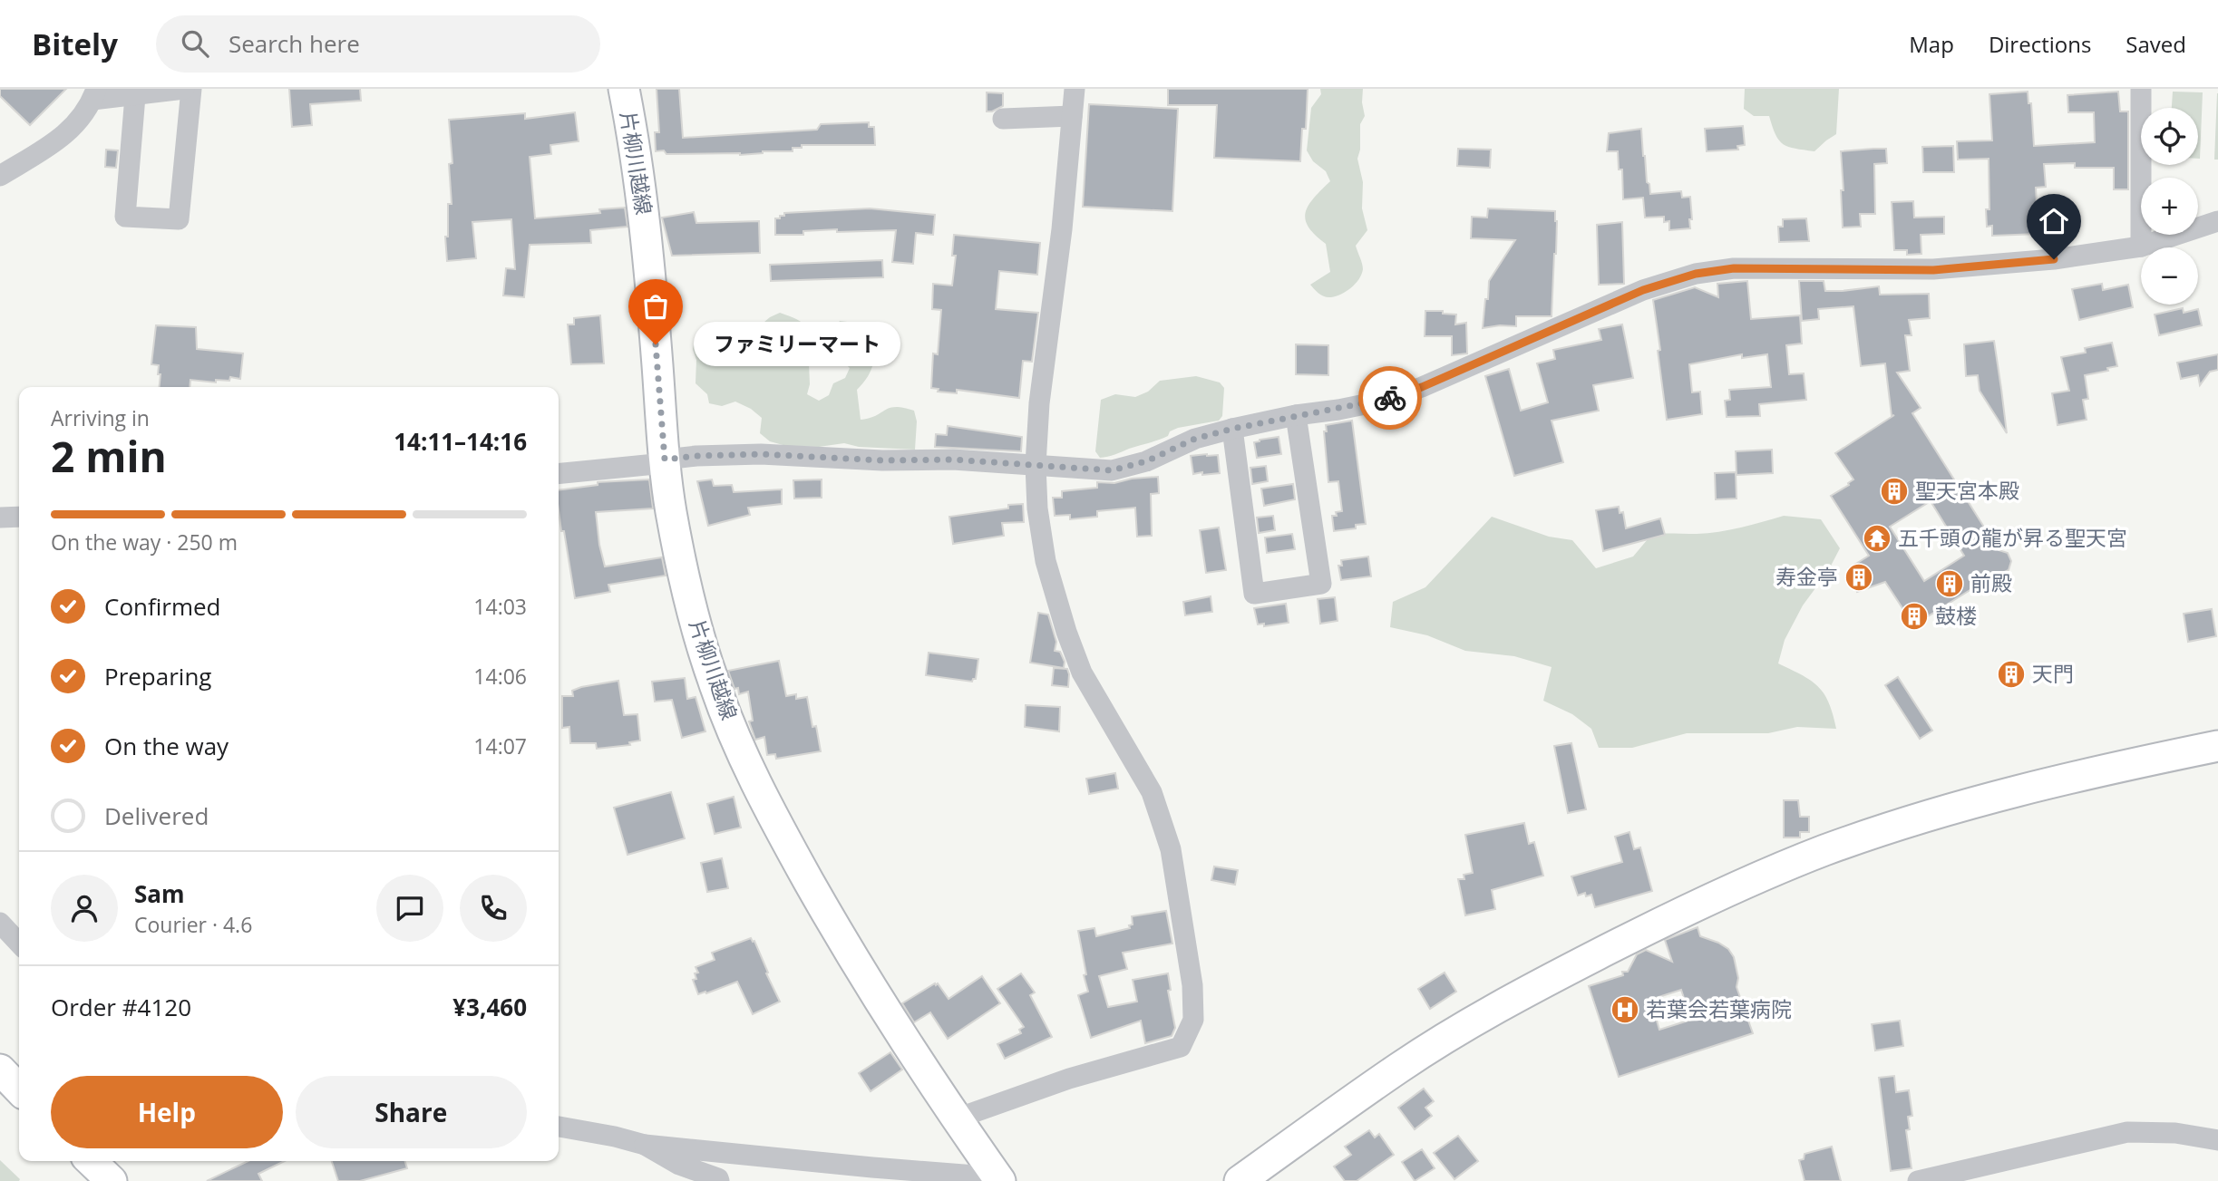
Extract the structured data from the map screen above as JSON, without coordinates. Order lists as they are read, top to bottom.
{
  "streets": {
    "main road": ["片柳川越線"]
  },
  "places": {
    "other": ["ファミリーマート"],
    "building": [
      "聖天宮本殿",
      "寿金亭",
      "前殿",
      "鼓楼",
      "天門"
    ],
    "temple": ["五千頭の龍が昇る聖天宮"],
    "hospital": ["若葉会若葉病院"]
  },
  "page": {
    "header": "Bitely",
    "search": "Search here",
    "nav": ["Map", "Directions", "Saved"],
    "map_buttons": ["+", "−"],
    "bubble": "ファミリーマート",
    "heading": ["2 min", "Arriving in", "14:11–14:16"],
    "panel": [
      "Sam",
      "Courier · 4.6",
      "Order #4120",
      "¥3,460"
    ],
    "bar": "On the way · 250 m",
    "list": [
      ["Confirmed", "14:03"],
      ["Preparing", "14:06"],
      ["On the way", "14:07"],
      "Delivered"
    ],
    "buttons": ["Help", "Share"]
  }
}
